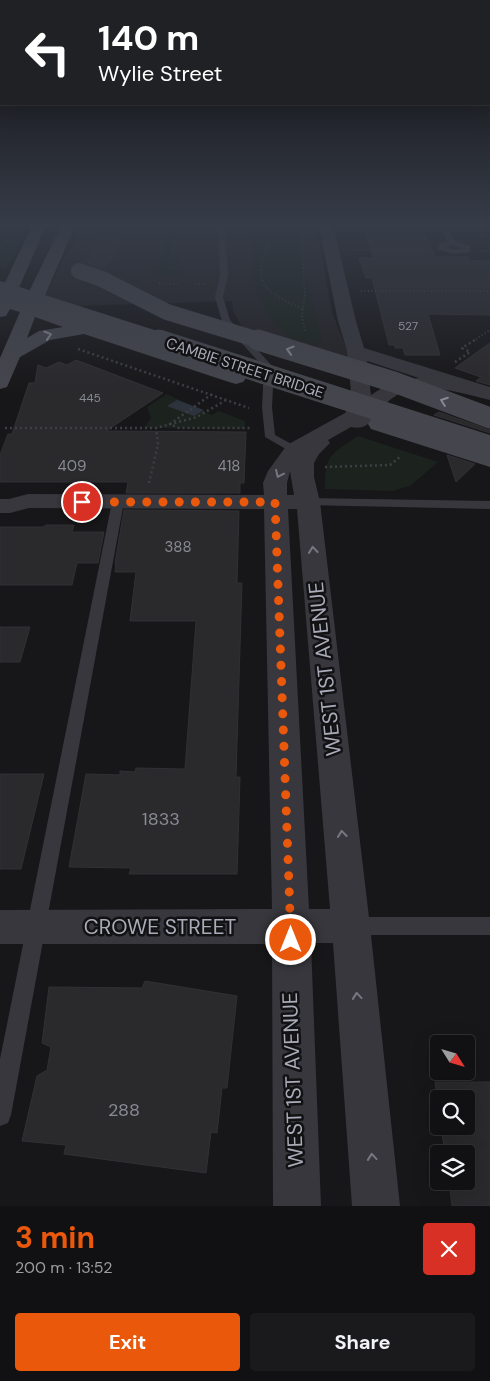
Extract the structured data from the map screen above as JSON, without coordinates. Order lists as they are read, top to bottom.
{
  "streets": {
    "main road": ["CAMBIE STREET BRIDGE"],
    "street": ["WEST 1ST AVENUE", "CROWE STREET"]
  },
  "crossings": [
    ["WEST 1ST AVENUE", "CROWE STREET"]
  ],
  "house_numbers": [
    "527",
    "445",
    "409",
    "418",
    "388",
    "1833",
    "288"
  ],
  "north": "bottom right",
  "page": {
    "turn": ["140 m", "Wylie Street"],
    "heading": ["3 min", "200 m · 13:52"],
    "buttons": ["Exit", "Share"]
  }
}
